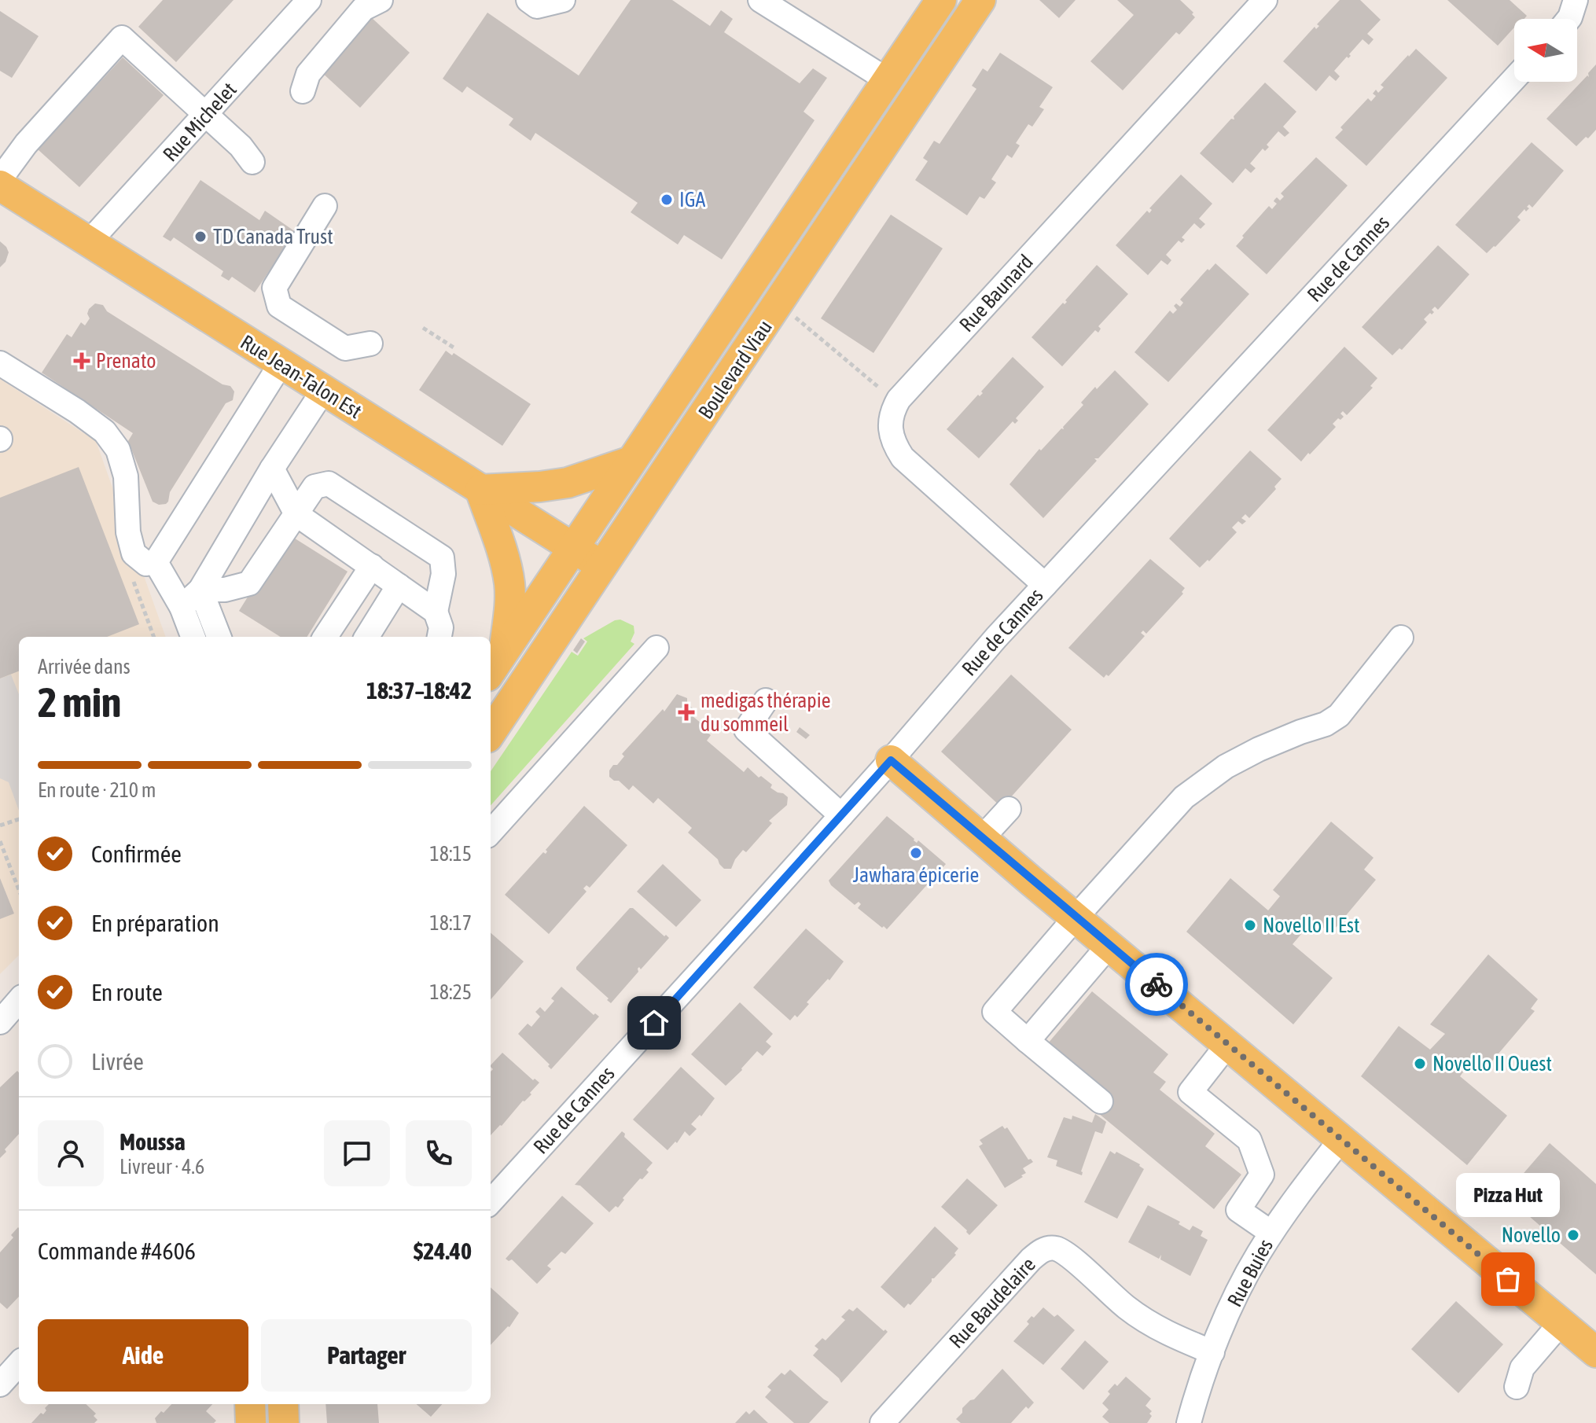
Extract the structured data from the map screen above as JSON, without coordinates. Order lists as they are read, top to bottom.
{
  "streets": {
    "main road": ["Boulevard Viau", "Rue Jean-Talon Est"],
    "street": [
      "Rue Michelet",
      "Rue de Cannes",
      "Rue Baunard",
      "Rue Buies",
      "Rue Baudelaire"
    ]
  },
  "crossings": [
    ["Rue Michelet", "Rue Jean-Talon Est"],
    ["Rue de Cannes", "Rue Baunard"],
    ["Boulevard Viau", "Rue Jean-Talon Est"],
    ["Rue Buies", "Rue Baudelaire"]
  ],
  "places": {
    "other": [
      "IGA",
      "TD Canada Trust",
      "Jawhara épicerie",
      "Novello II Est",
      "Novello II Ouest",
      "Novello",
      "Pizza Hut"
    ],
    "health": ["Prenato", "medigas thérapie du sommeil"]
  },
  "north": "left",
  "page": {
    "heading": ["2 min", "Arrivée dans", "18:37–18:42"],
    "panel": [
      "Moussa",
      "Livreur · 4.6",
      "Commande #4606",
      "$24.40"
    ],
    "bar": "En route · 210 m",
    "list": [
      ["Confirmée", "18:15"],
      ["En préparation", "18:17"],
      ["En route", "18:25"],
      "Livrée"
    ],
    "bubble": "Pizza Hut",
    "buttons": ["Aide", "Partager"]
  }
}
